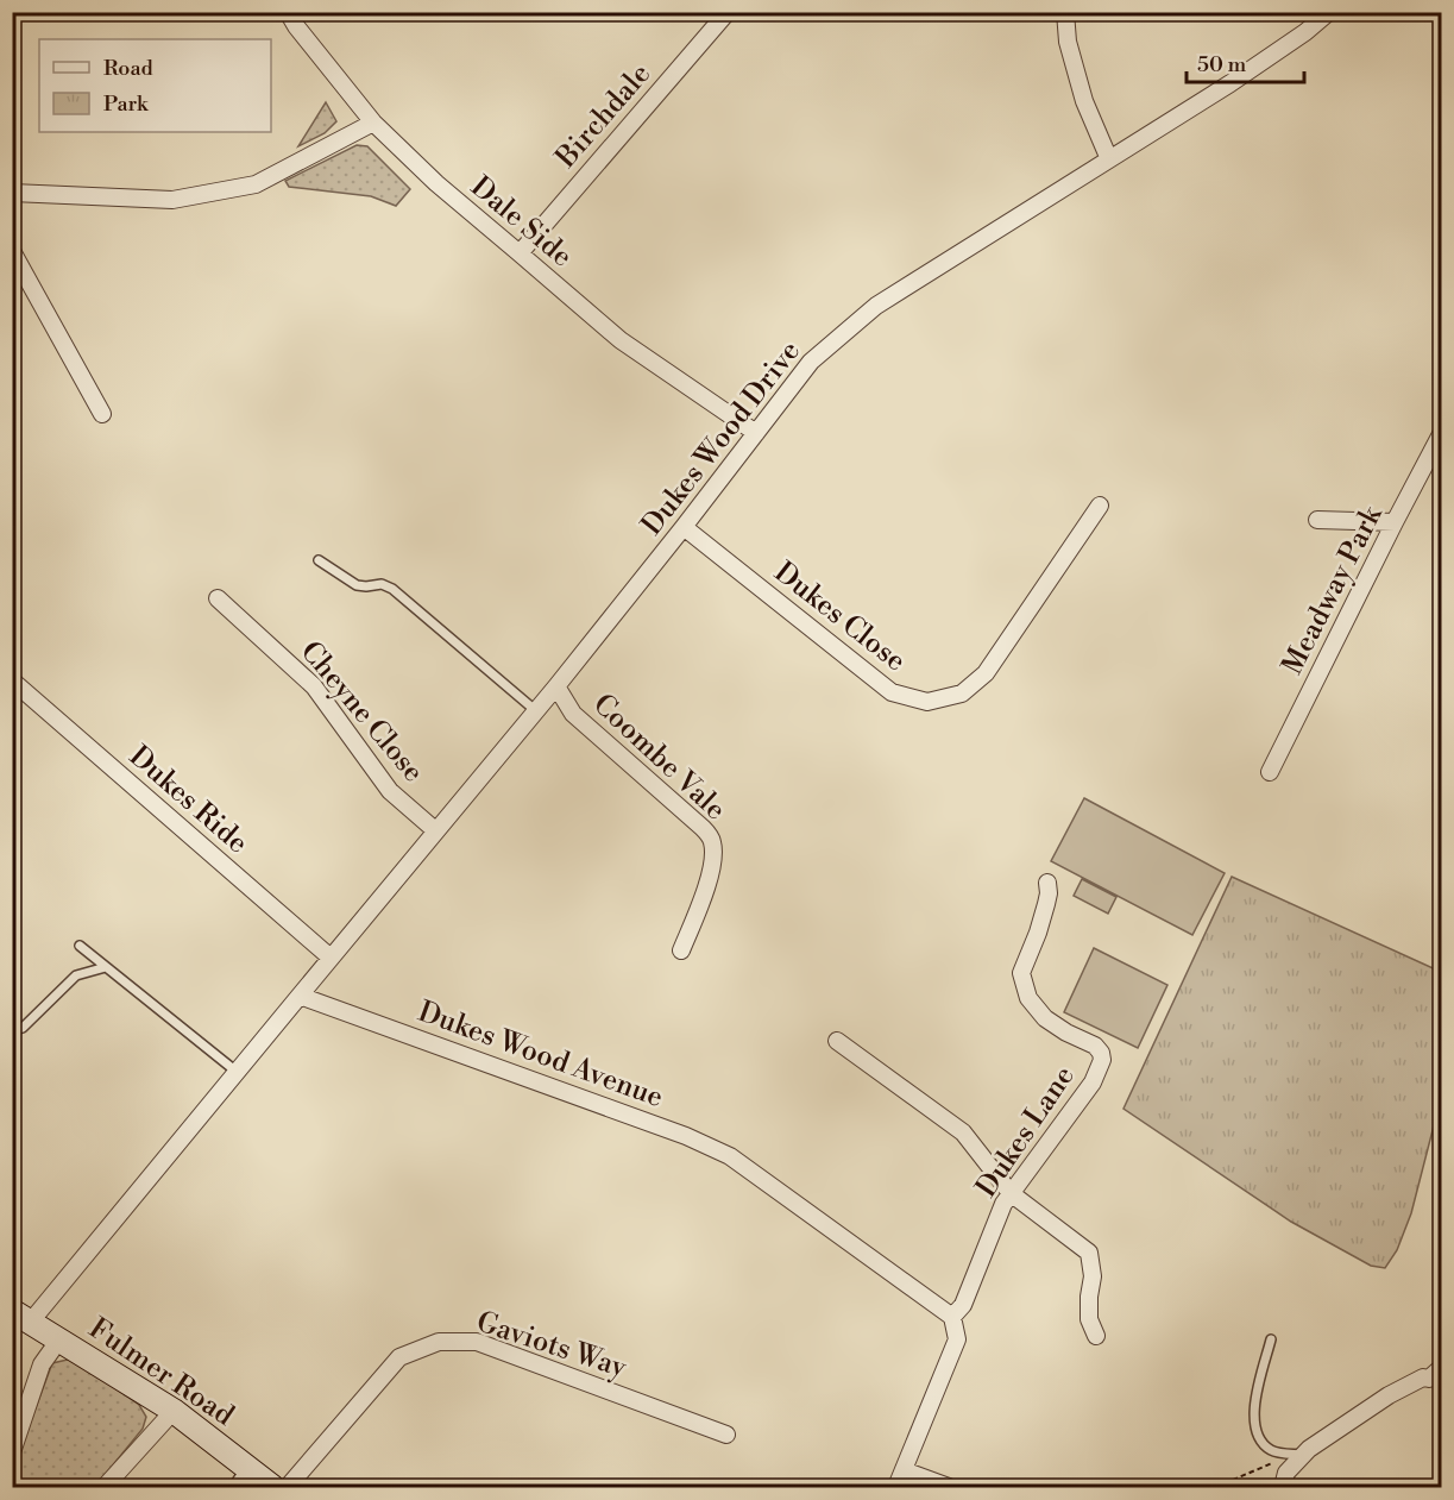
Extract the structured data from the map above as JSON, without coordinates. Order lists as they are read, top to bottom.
{
  "streets": {
    "street": [
      "Birchdale",
      "Dale Side",
      "Dukes Wood Drive",
      "Meadway Park",
      "Dukes Close",
      "Cheyne Close",
      "Coombe Vale",
      "Dukes Ride",
      "Dukes Wood Avenue",
      "Dukes Lane",
      "Gaviots Way",
      "Fulmer Road"
    ]
  },
  "crossings": [
    ["Birchdale", "Dale Side"],
    ["Dale Side", "Dukes Wood Drive"],
    ["Dukes Wood Drive", "Dukes Close"],
    ["Dukes Wood Drive", "Cheyne Close"],
    ["Dukes Wood Drive", "Coombe Vale"],
    ["Dukes Wood Drive", "Dukes Ride"],
    ["Dukes Wood Drive", "Dukes Wood Avenue"],
    ["Dukes Wood Avenue", "Dukes Lane"]
  ],
  "legend": ["Road", "Park"],
  "scale_bar": "50 m"
}
